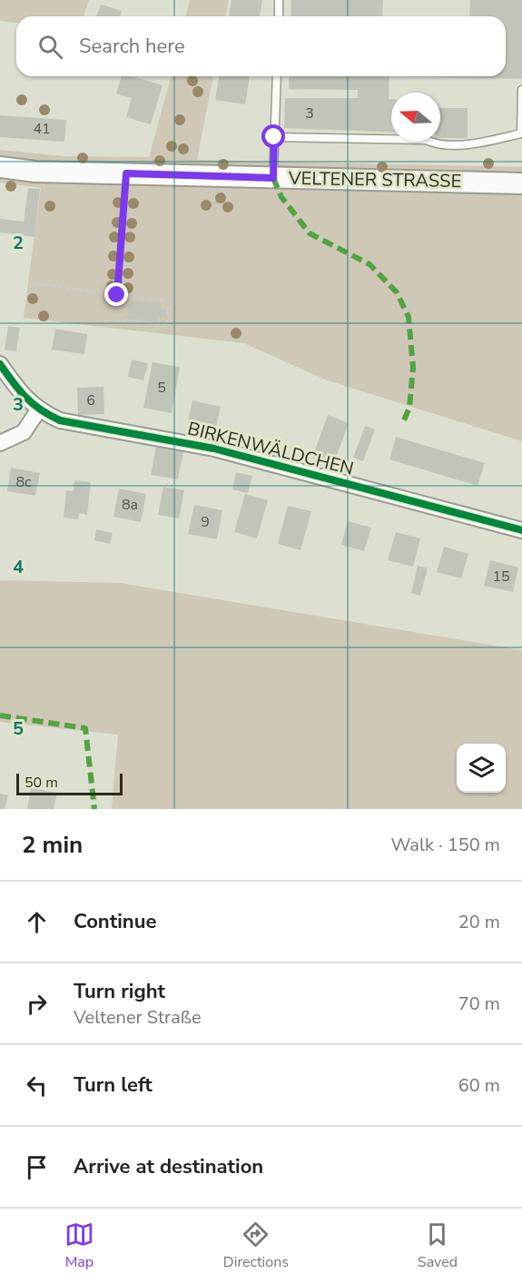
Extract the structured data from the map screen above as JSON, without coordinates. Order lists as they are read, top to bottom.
{
  "streets": {
    "main road": ["VELTENER STRASSE"],
    "street": ["BIRKENWÄLDCHEN"]
  },
  "house_numbers": [
    "3",
    "41",
    "5",
    "6",
    "8c",
    "8a",
    "9",
    "15"
  ],
  "scale_bar": "50 m",
  "north": "left",
  "page": {
    "search": "Search here",
    "scale": "50 m",
    "heading": ["2 min", "Walk · 150 m"],
    "list": [
      ["Continue", "20 m"],
      ["Turn right", "Veltener Straße", "70 m"],
      ["Turn left", "60 m"],
      "Arrive at destination"
    ],
    "nav": ["Map", "Directions", "Saved"]
  },
  "grid": {
    "rows": [
      "2",
      "3",
      "4",
      "5"
    ]
  }
}
